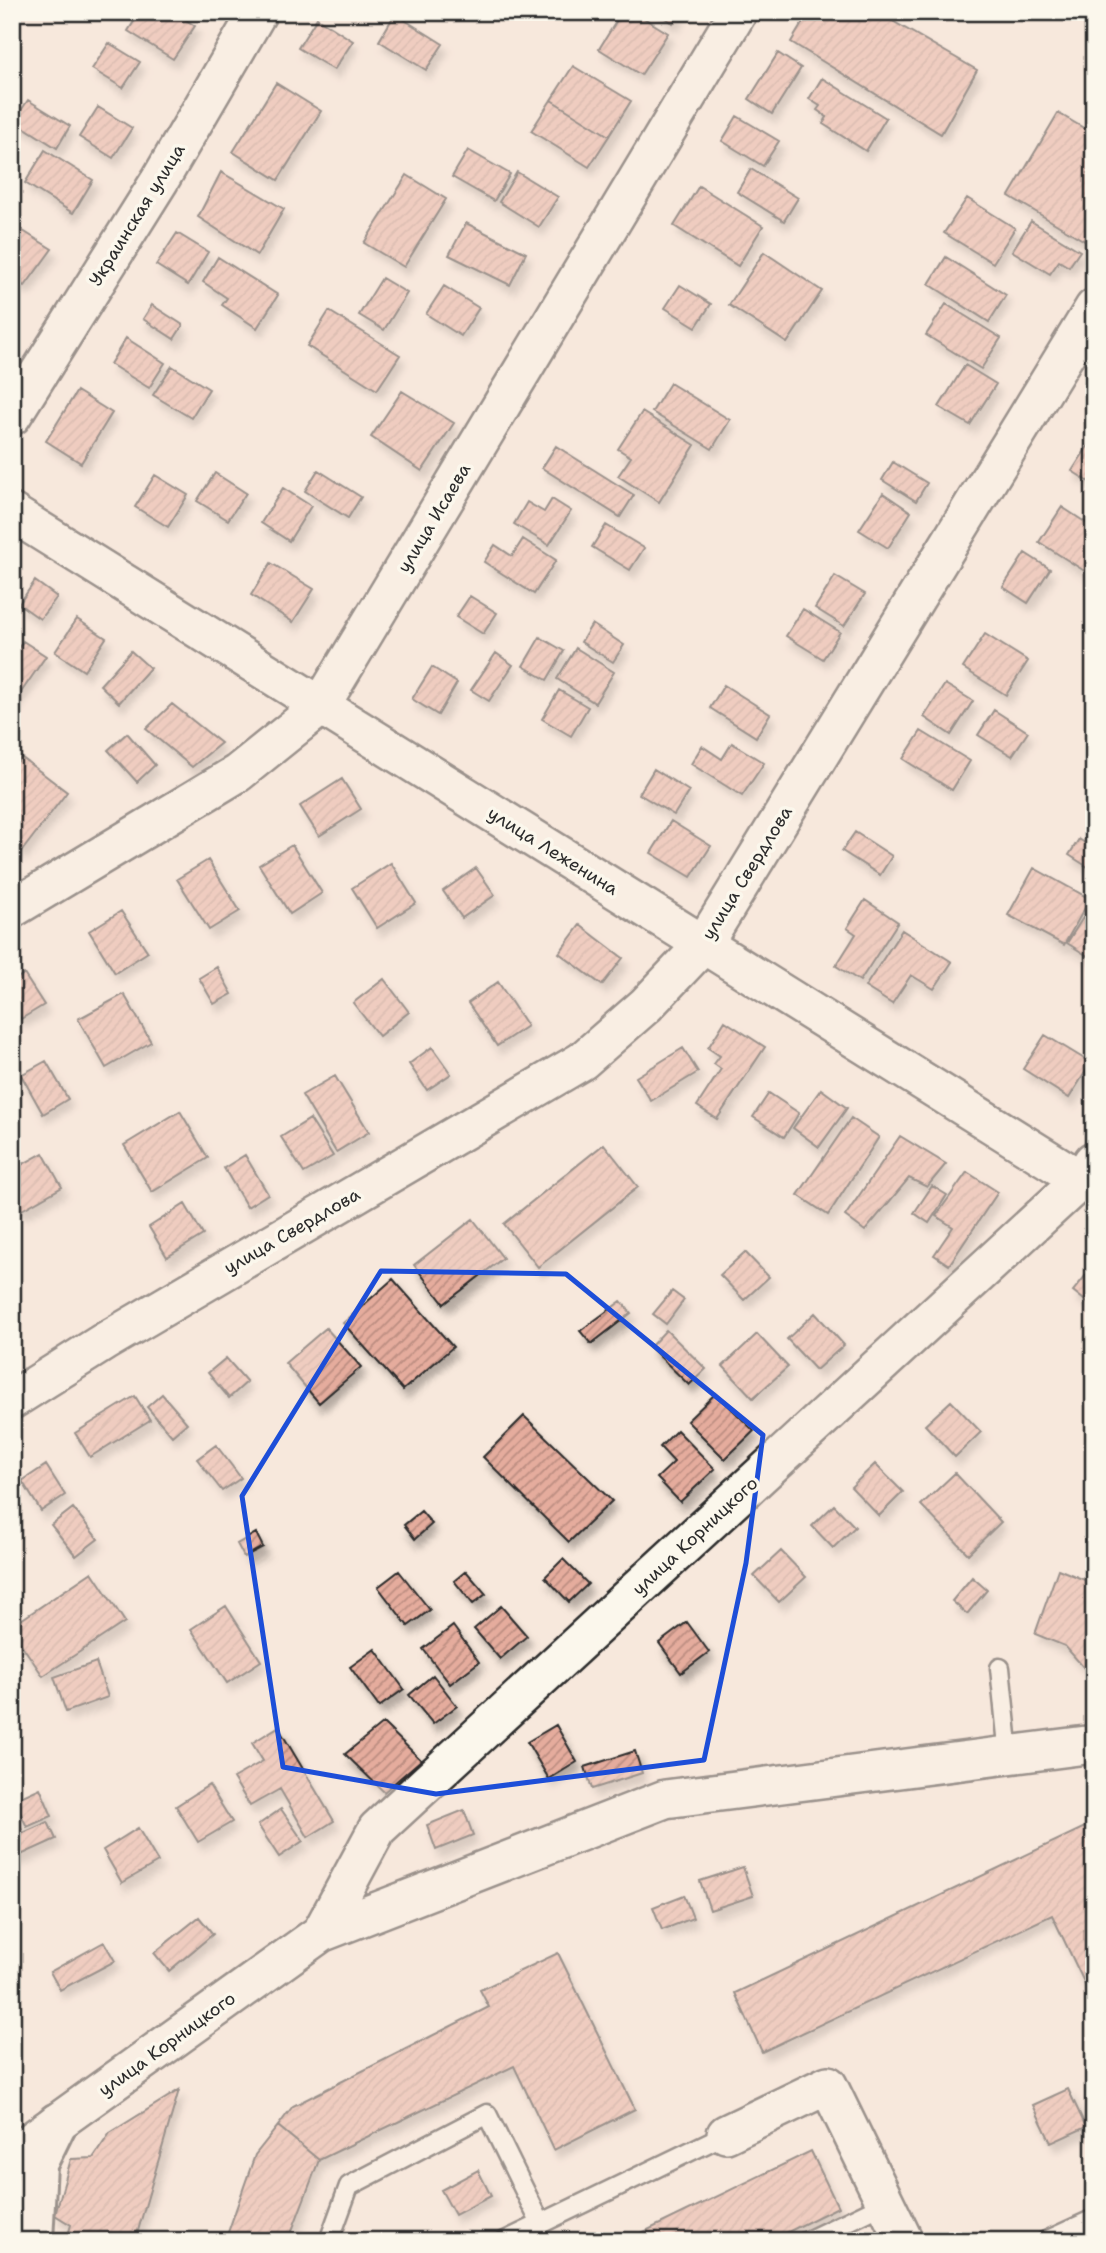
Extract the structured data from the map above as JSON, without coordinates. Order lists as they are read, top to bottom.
{
  "streets": {
    "street": [
      "Украинская улица",
      "улица Исаева",
      "улица Леженина",
      "улица Свердлова",
      "улица Корницкого"
    ]
  },
  "crossings": [
    ["улица Исаева", "улица Леженина"],
    ["улица Леженина", "улица Свердлова"],
    ["улица Леженина", "улица Корницкого"]
  ]
}
